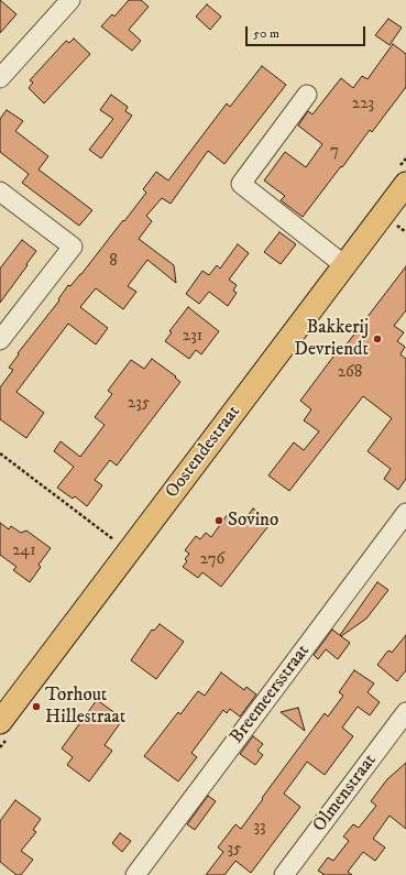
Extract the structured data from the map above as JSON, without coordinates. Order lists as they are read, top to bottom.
{
  "streets": {
    "main road": ["Oostendestraat"],
    "street": ["Breemeersstraat", "Olmenstraat"]
  },
  "places": ["Bakkerij Devriendt", "Sovino", "Torhout Hillestraat"],
  "house_numbers": [
    "223",
    "7",
    "8",
    "231",
    "268",
    "235",
    "241",
    "276",
    "33",
    "35"
  ],
  "scale_bar": "50 m"
}
